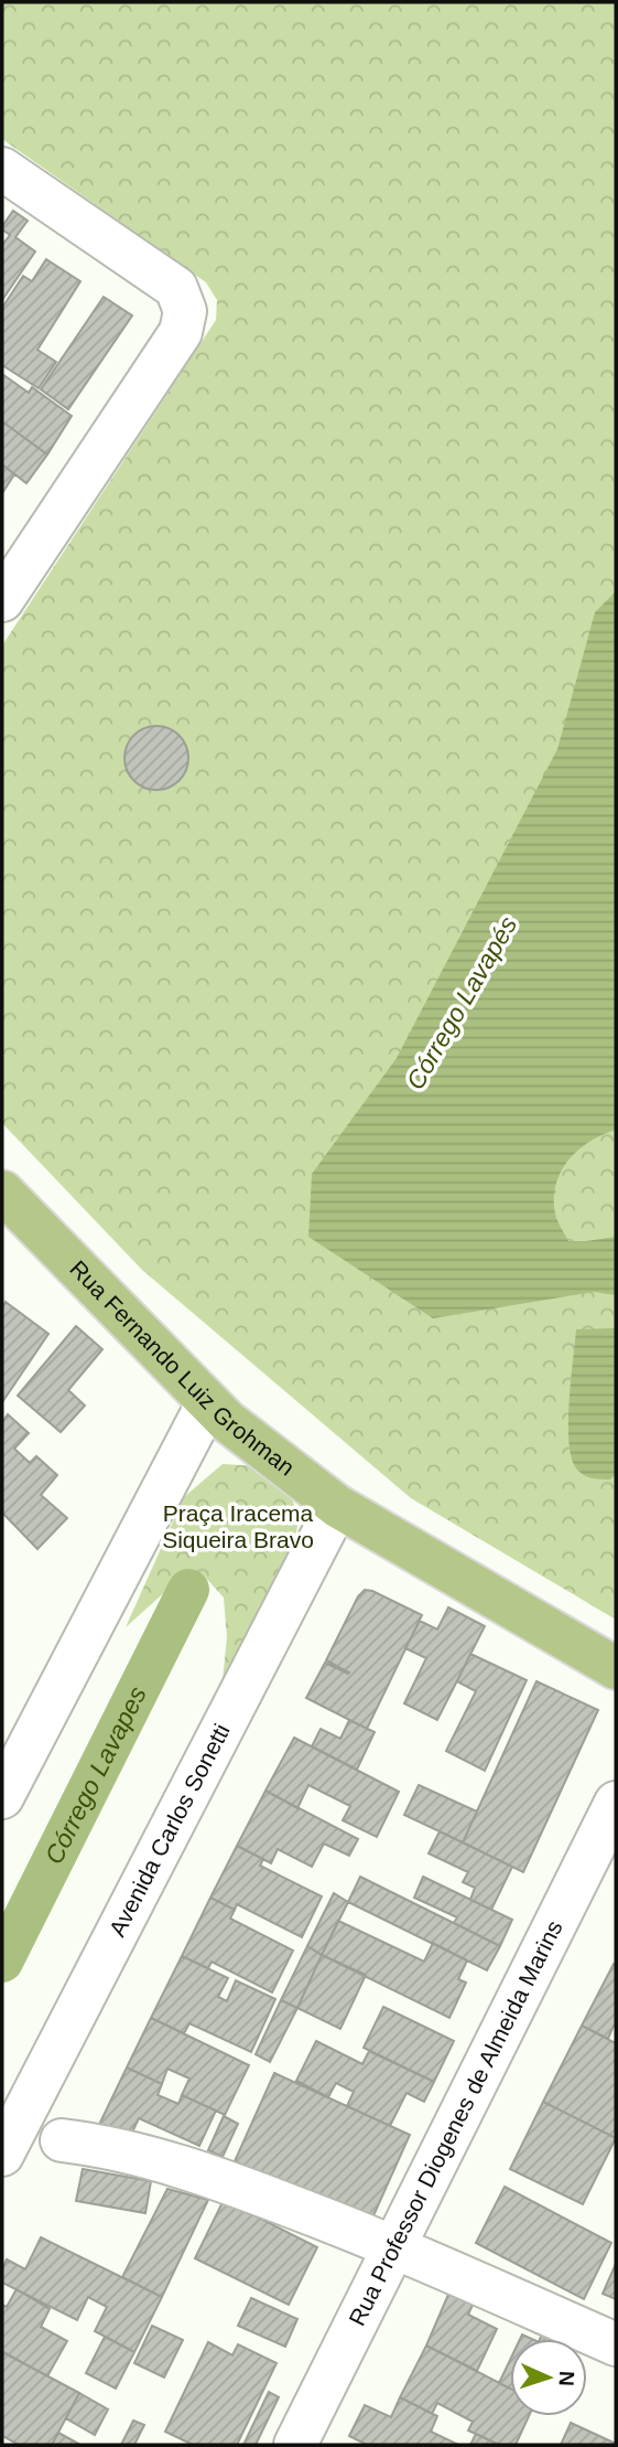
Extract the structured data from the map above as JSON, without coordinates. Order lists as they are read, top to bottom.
{
  "streets": {
    "main road": ["Rua Fernando Luiz Grohman"],
    "street": ["Avenida Carlos Sonetti", "Rua Professor Diogenes de Almeida Marins"]
  },
  "crossings": [
    ["Rua Fernando Luiz Grohman", "Avenida Carlos Sonetti"]
  ],
  "water": ["Córrego Lavapés", "Córrego Lavapes"],
  "parks": ["Praça Iracema Siqueira Bravo"],
  "north": "right"
}
